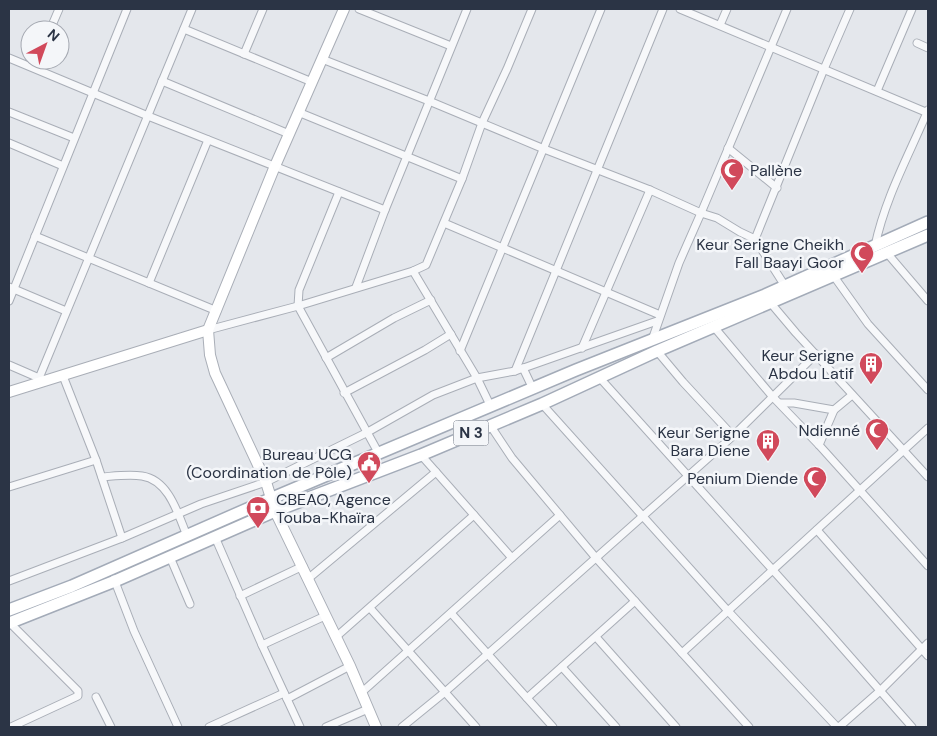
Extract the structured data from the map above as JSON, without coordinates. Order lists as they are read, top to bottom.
{
  "streets": {
    "main road": ["N 3"]
  },
  "places": {
    "mosque": [
      "Pallène",
      "Keur Serigne Cheikh Fall Baayi Goor",
      "Ndienné",
      "Penium Diende"
    ],
    "building": ["Keur Serigne Abdou Latif", "Keur Serigne Bara Diene"],
    "public building": ["Bureau UCG (Coordination de Pôle)"],
    "bank": ["CBEAO, Agence Touba-Khaïra"]
  },
  "north": "top right"
}
